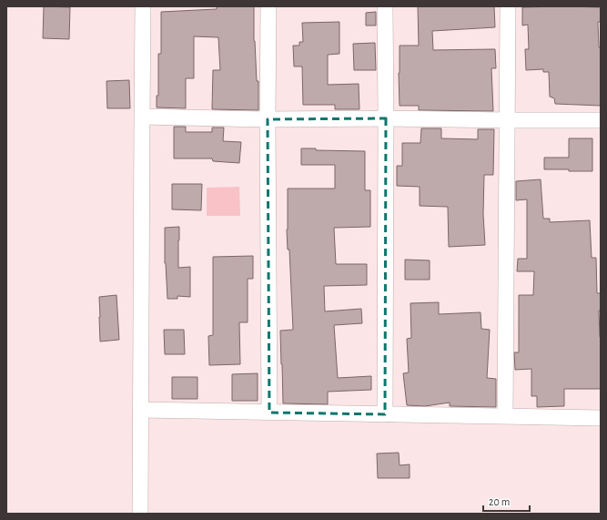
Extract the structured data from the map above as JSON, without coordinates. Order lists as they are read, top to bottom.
{
  "scale_bar": "20 m"
}
